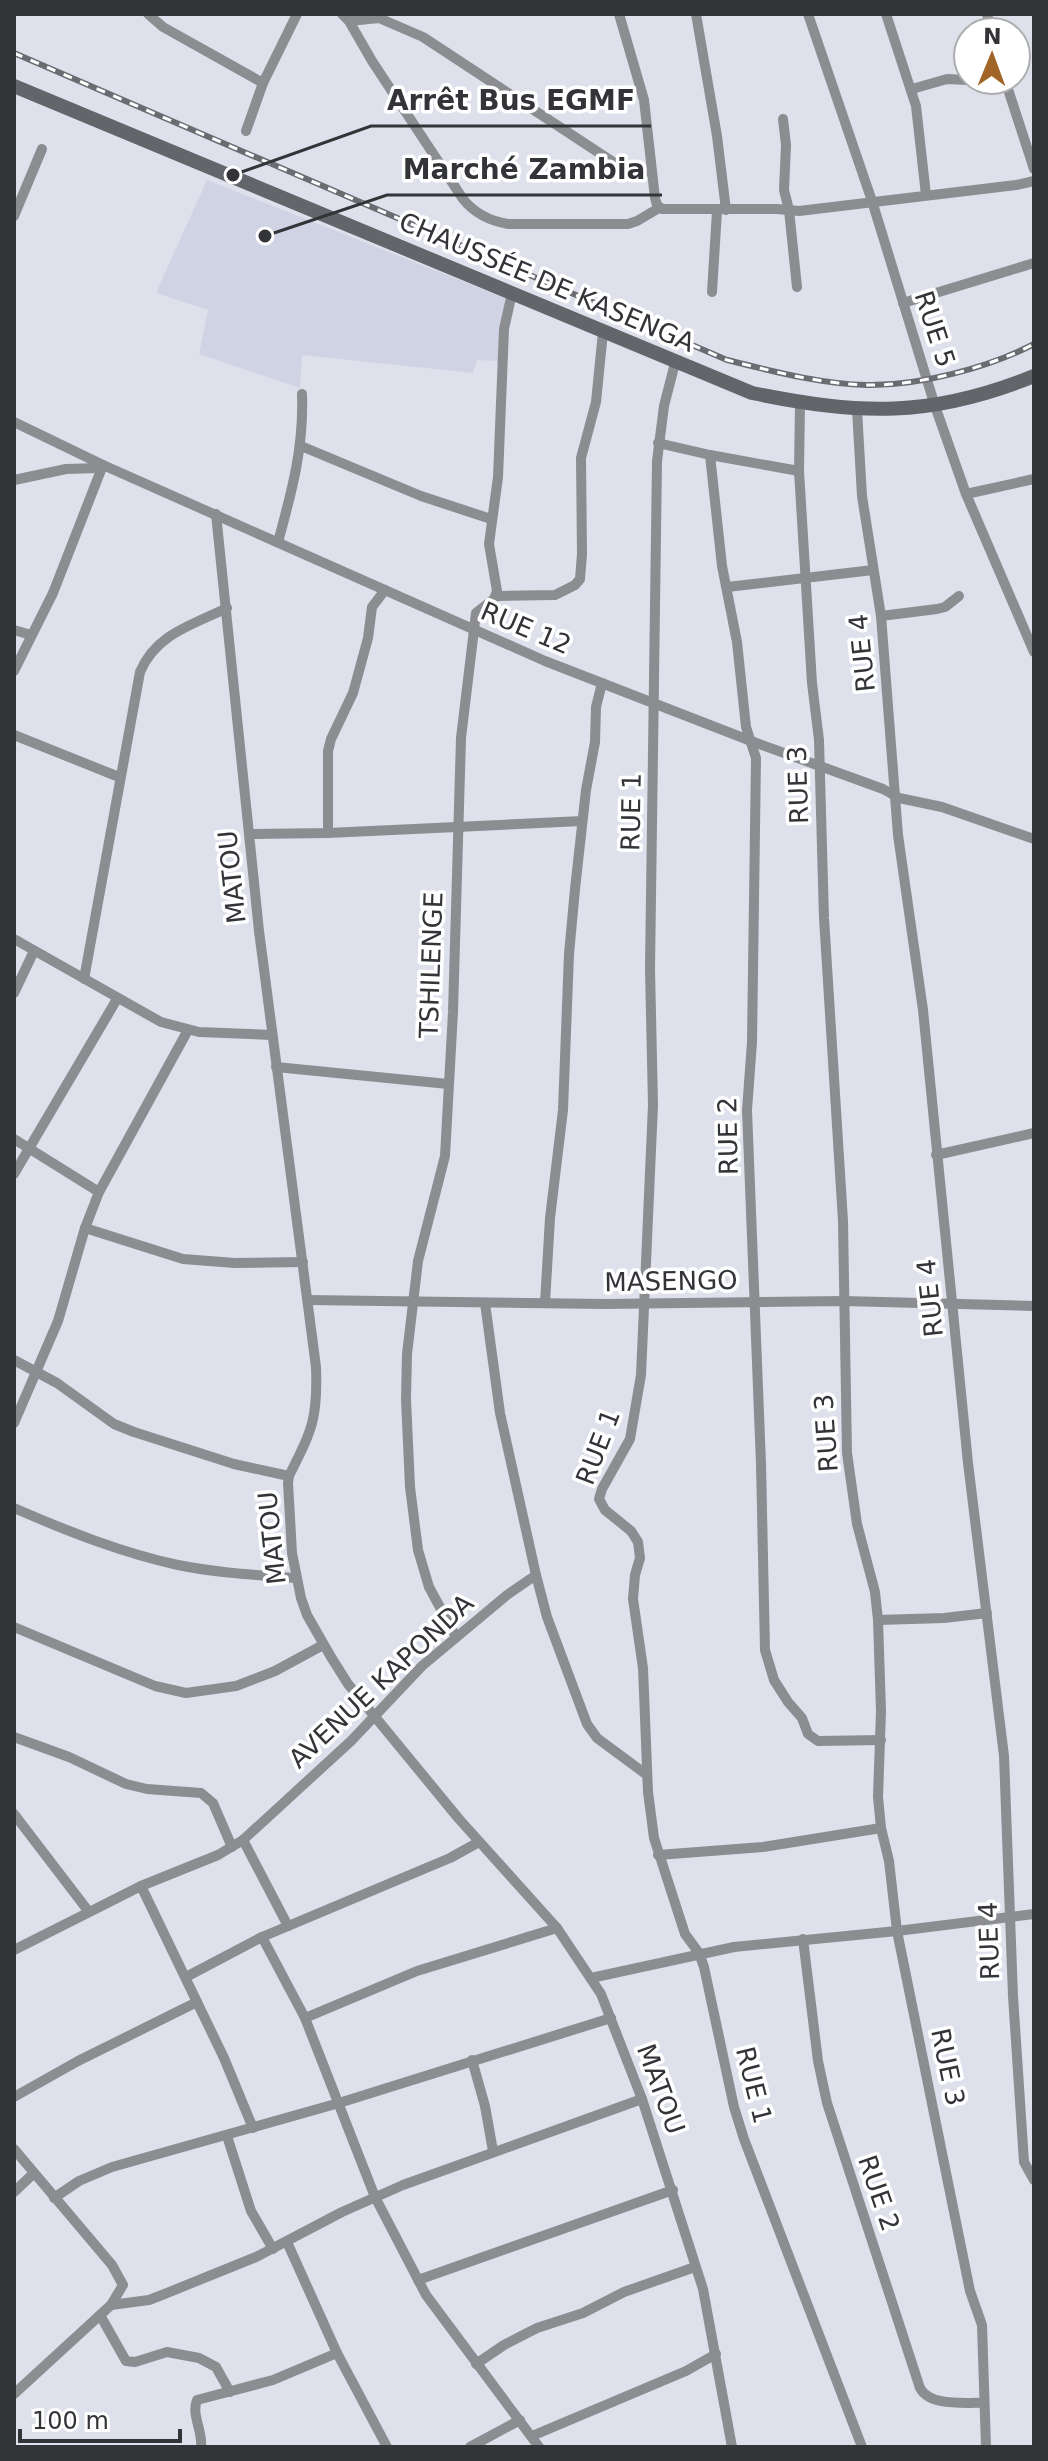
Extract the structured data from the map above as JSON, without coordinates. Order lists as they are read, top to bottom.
{
  "streets": {
    "main road": ["CHAUSSÉE DE KASENGA"],
    "street": [
      "RUE 5",
      "RUE 12",
      "RUE 4",
      "RUE 3",
      "RUE 1",
      "MATOU",
      "TSHILENGE",
      "RUE 2",
      "MASENGO",
      "AVENUE KAPONDA"
    ]
  },
  "crossings": [
    ["CHAUSSÉE DE KASENGA", "RUE 5"],
    ["CHAUSSÉE DE KASENGA", "RUE 4"],
    ["CHAUSSÉE DE KASENGA", "RUE 3"],
    ["CHAUSSÉE DE KASENGA", "RUE 1"],
    ["RUE 12", "RUE 4"],
    ["RUE 12", "RUE 3"],
    ["RUE 12", "RUE 1"],
    ["RUE 12", "MATOU"],
    ["RUE 12", "TSHILENGE"],
    ["RUE 12", "RUE 2"],
    ["RUE 4", "MASENGO"],
    ["RUE 3", "RUE 2"],
    ["RUE 3", "MASENGO"],
    ["RUE 1", "MASENGO"],
    ["MATOU", "MASENGO"],
    ["MATOU", "AVENUE KAPONDA"],
    ["TSHILENGE", "MASENGO"],
    ["TSHILENGE", "AVENUE KAPONDA"],
    ["RUE 2", "MASENGO"]
  ],
  "places": ["Arrêt Bus EGMF", "Marché Zambia"],
  "scale_bar": "100 m",
  "north": "top"
}
